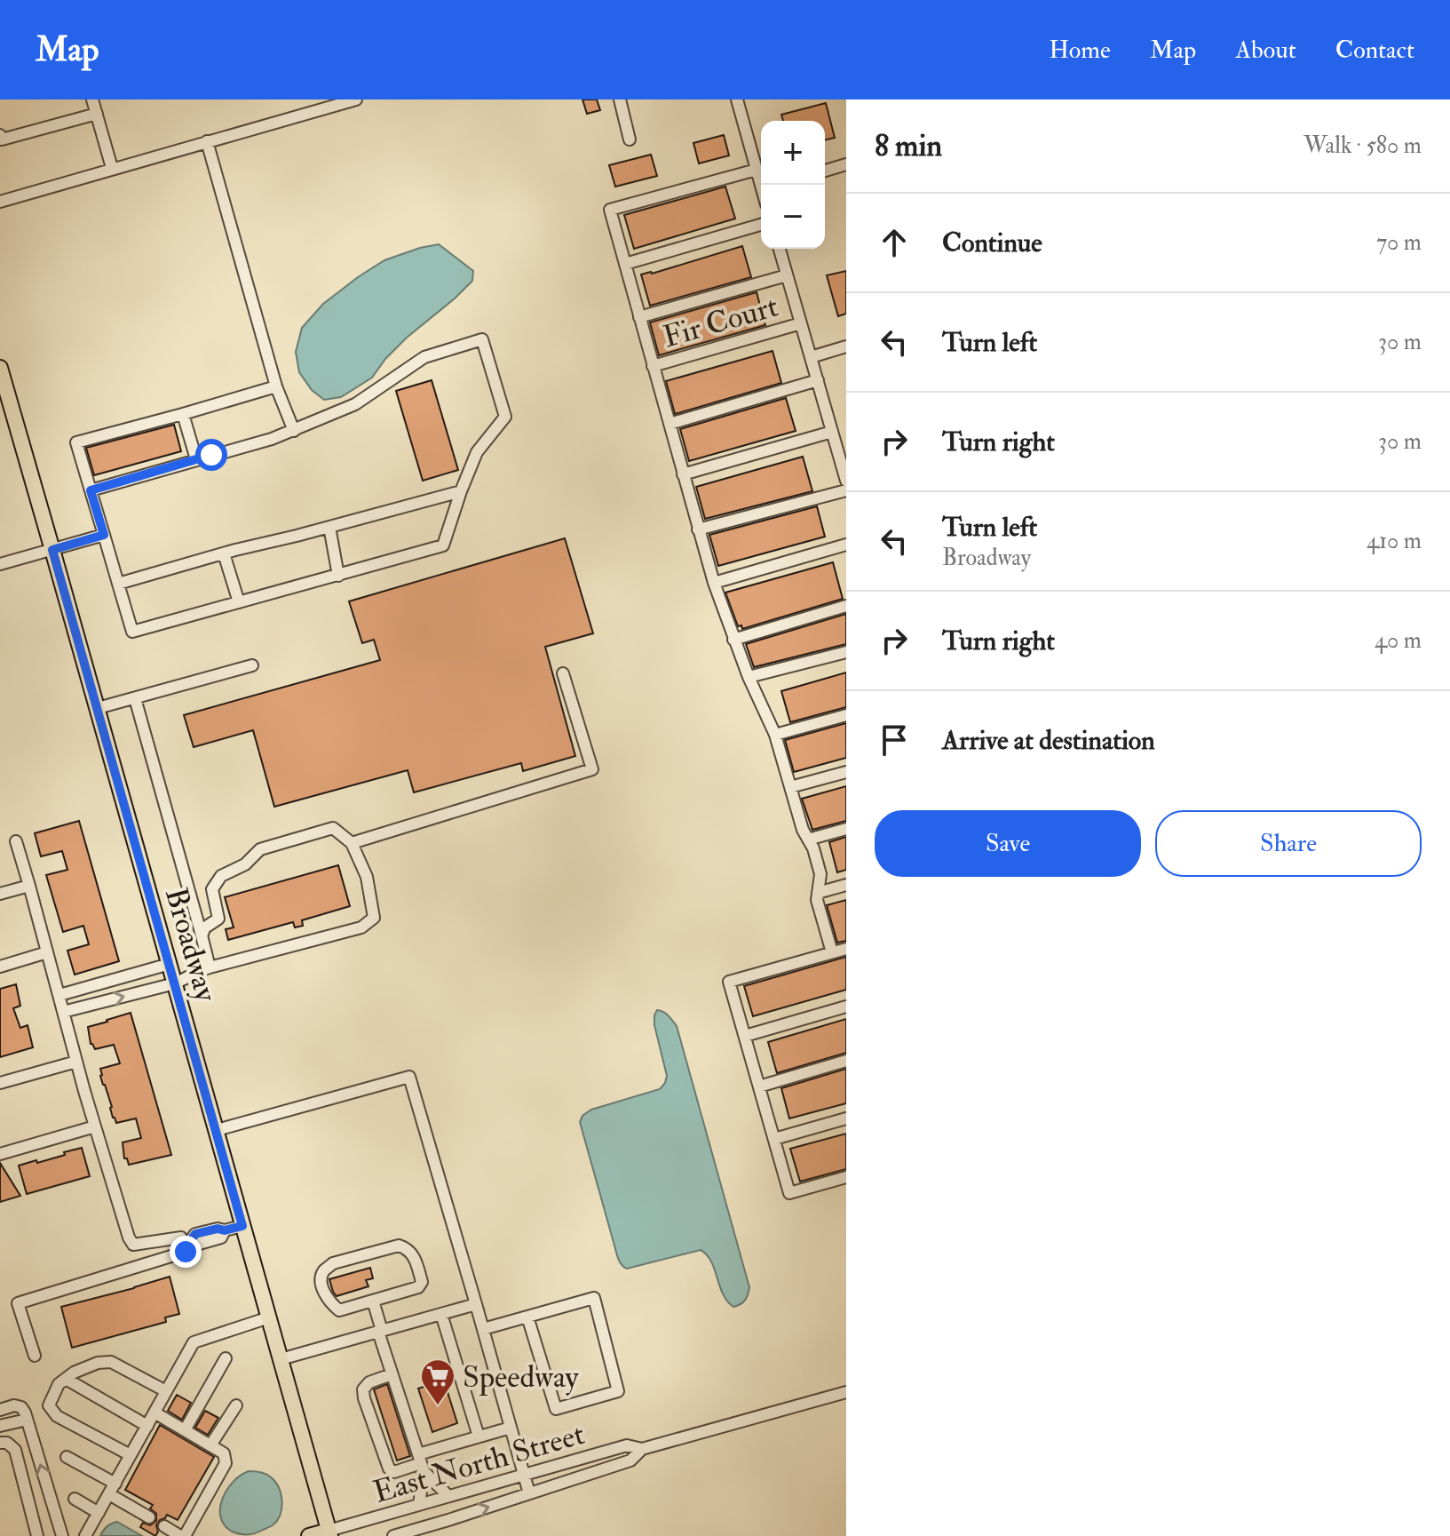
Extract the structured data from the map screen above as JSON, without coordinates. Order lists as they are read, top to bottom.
{
  "streets": {
    "main road": ["Broadway"],
    "street": ["Fir Court", "East North Street"]
  },
  "crossings": [
    ["Broadway", "East North Street"]
  ],
  "places": {
    "supermarket": ["Speedway"]
  },
  "page": {
    "header": "Map",
    "nav": [
      "Home",
      "Map",
      "About",
      "Contact"
    ],
    "heading": ["8 min", "Walk · 580 m"],
    "map_buttons": ["+", "−"],
    "list": [
      ["Continue", "70 m"],
      ["Turn left", "30 m"],
      ["Turn right", "30 m"],
      ["Turn left", "Broadway", "410 m"],
      ["Turn right", "40 m"],
      "Arrive at destination"
    ],
    "buttons": ["Save", "Share"]
  }
}
